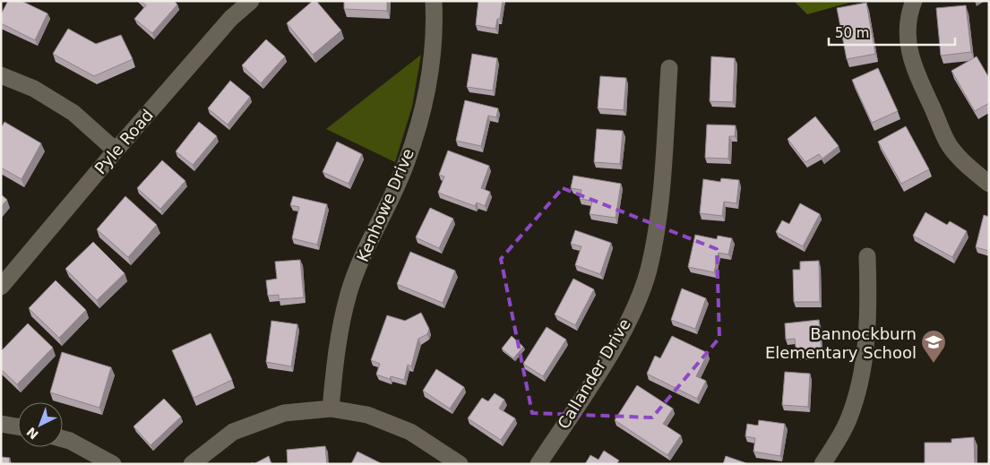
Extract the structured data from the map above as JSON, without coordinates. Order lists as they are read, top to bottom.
{
  "streets": {
    "street": ["Pyle Road", "Kenhowe Drive", "Callander Drive"]
  },
  "places": {
    "school or university": ["Bannockburn Elementary School"]
  },
  "scale_bar": "50 m",
  "north": "bottom left"
}
